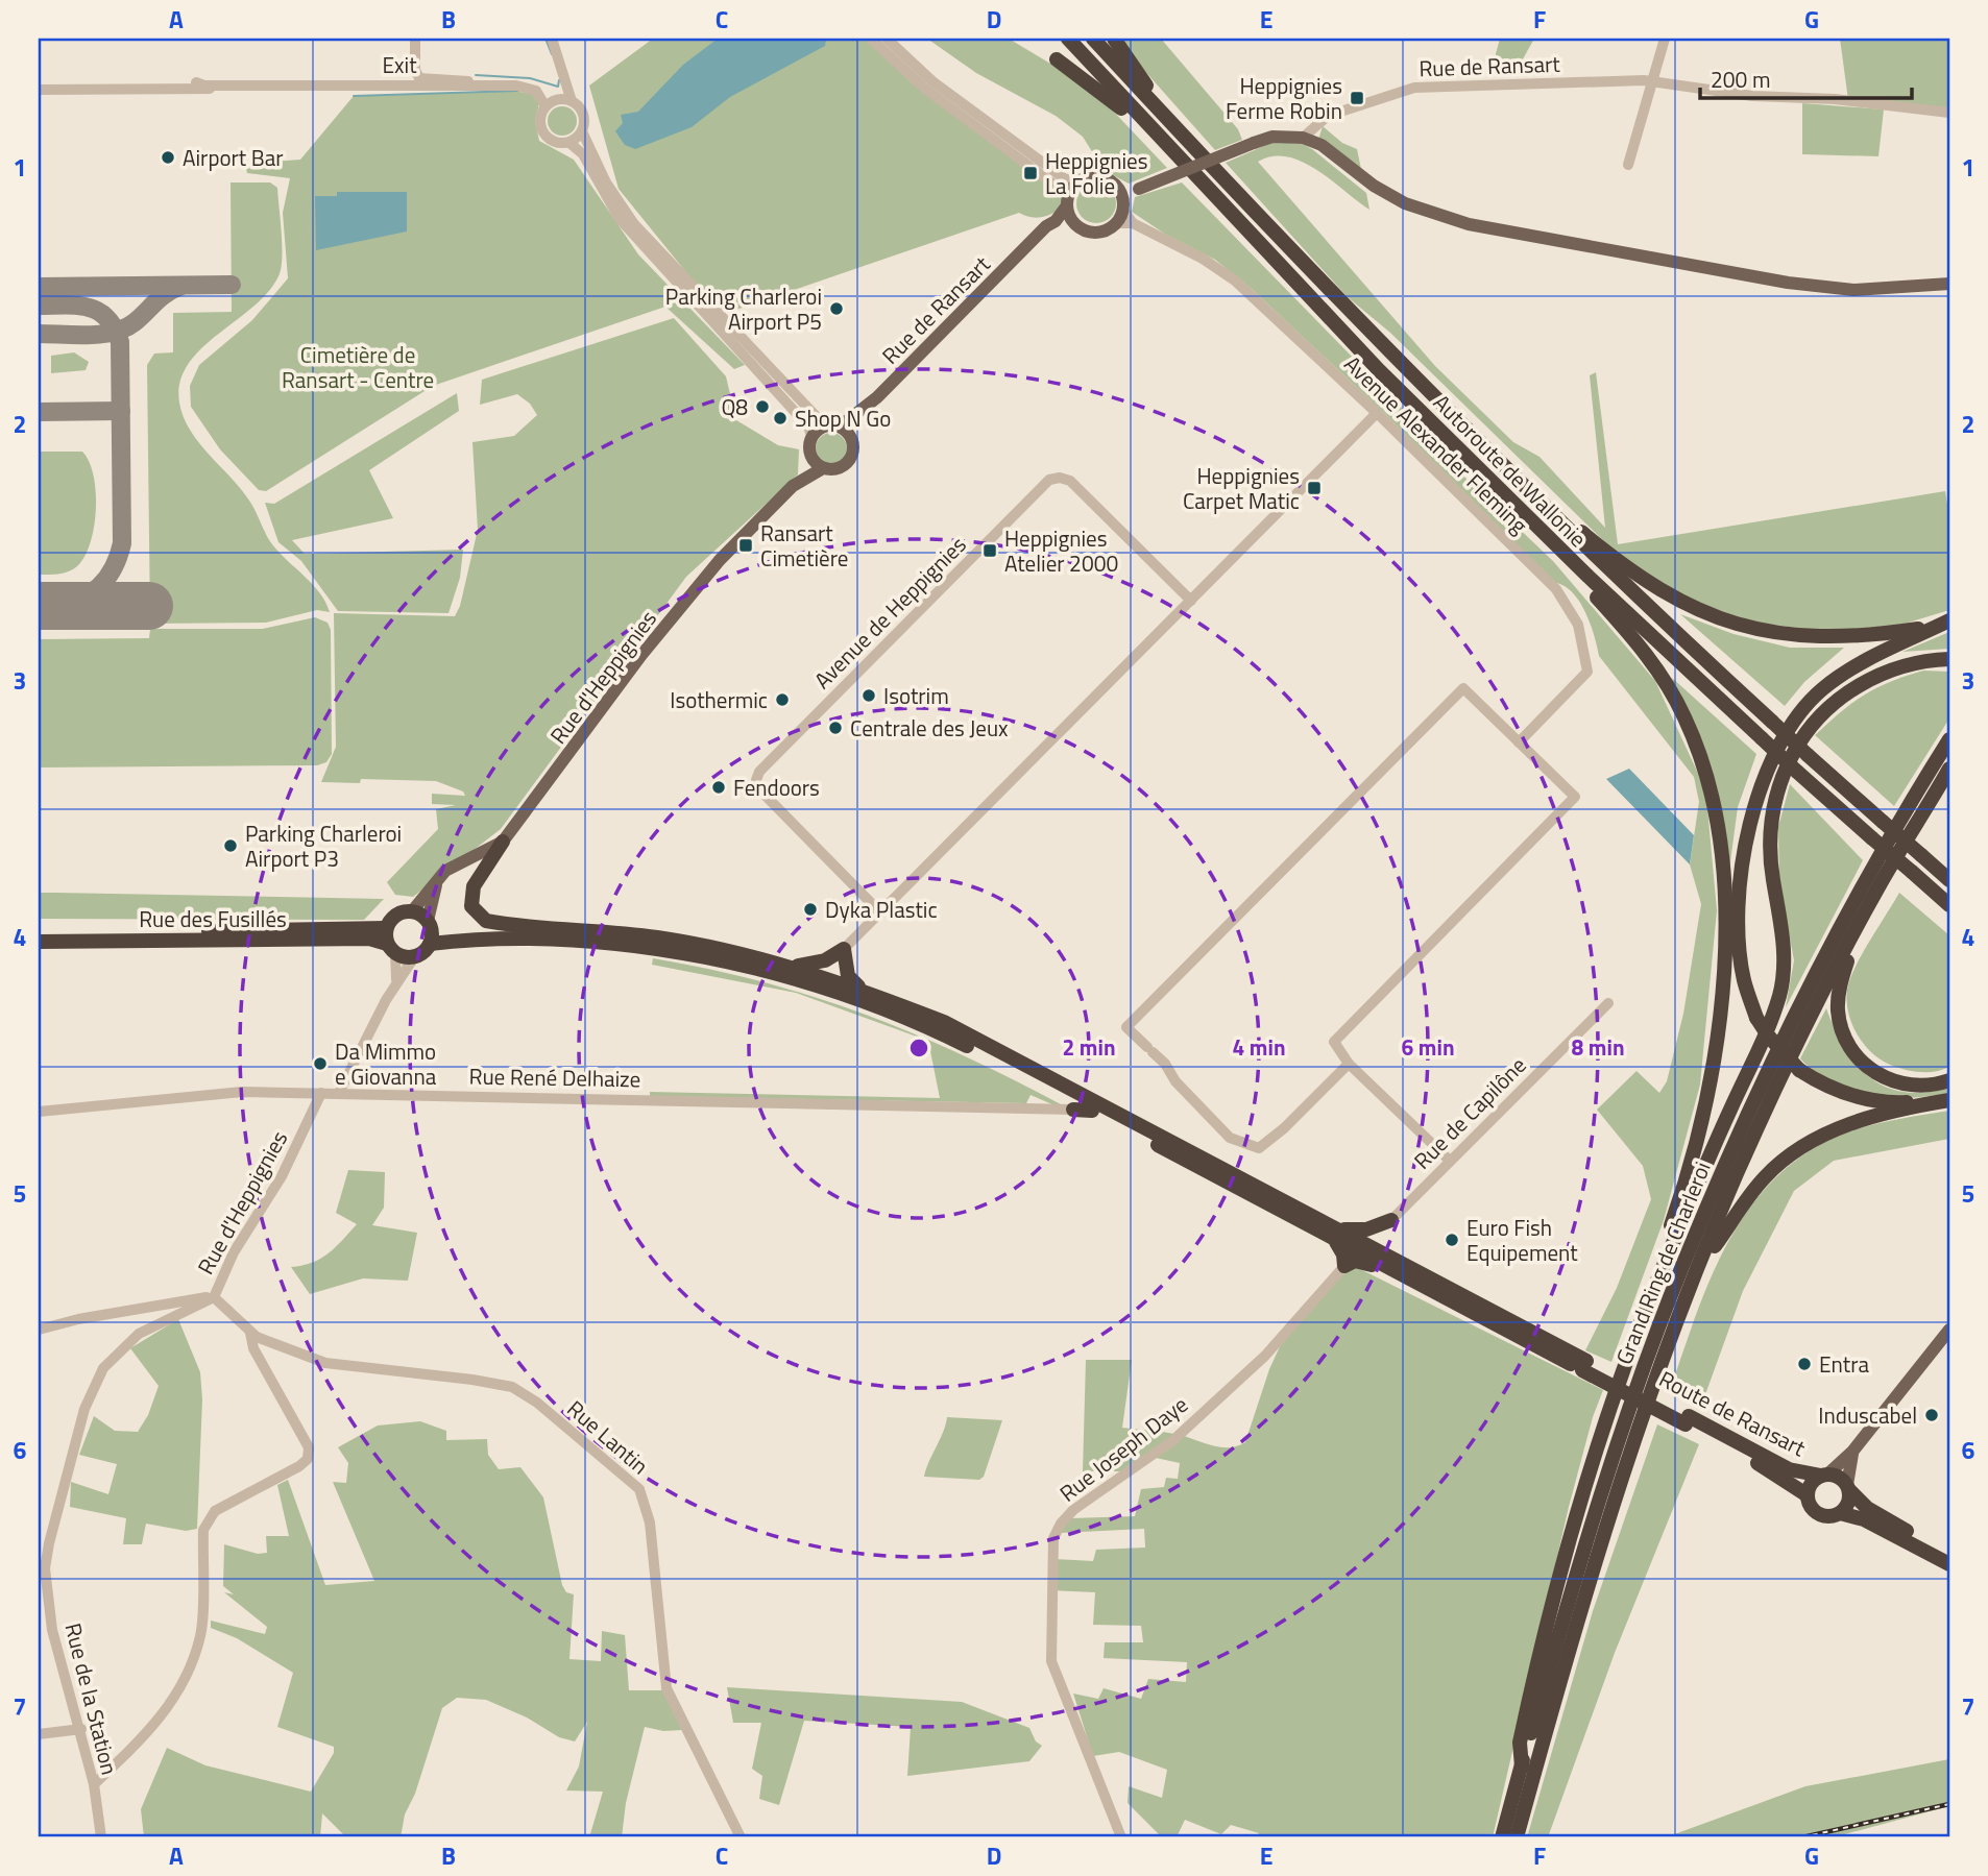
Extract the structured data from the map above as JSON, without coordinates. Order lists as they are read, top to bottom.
{
  "streets": {
    "highway": [
      "Autoroute de Wallonie",
      "Rue des Fusillés",
      "Grand Ring de Charleroi",
      "Route de Ransart"
    ],
    "main road": ["Rue de Ransart", "Rue d'Heppignies"],
    "street": [
      "Exit",
      "Avenue Alexander Fleming",
      "Avenue de Heppignies",
      "Rue René Delhaize",
      "Rue de Capilône",
      "Rue Lantin",
      "Rue Joseph Daye",
      "Rue de la Station"
    ]
  },
  "crossings": [
    ["Rue de Ransart", "Avenue Alexander Fleming"],
    ["Rue de Ransart", "Rue d'Heppignies"],
    ["Rue d'Heppignies", "Rue René Delhaize"],
    ["Rue d'Heppignies", "Rue Lantin"],
    ["Rue d'Heppignies", "Rue de la Station"]
  ],
  "parks": ["Cimetière de Ransart - Centre"],
  "places": {
    "transit": [
      "Heppignies Ferme Robin",
      "Heppignies La Folie",
      "Heppignies Carpet Matic",
      "Ransart Cimetière",
      "Heppignies Atelier 2000"
    ],
    "other": [
      "Airport Bar",
      "Parking Charleroi Airport P5",
      "Q8",
      "Shop N Go",
      "Isotrim",
      "Isothermic",
      "Centrale des Jeux",
      "Fendoors",
      "Parking Charleroi Airport P3",
      "Dyka Plastic",
      "Da Mimmo e Giovanna",
      "Euro Fish Equipement",
      "Entra",
      "Induscabel"
    ]
  },
  "scale_bar": "200 m",
  "grid": {
    "columns": [
      "A",
      "B",
      "C",
      "D",
      "E",
      "F",
      "G"
    ],
    "rows": [
      "1",
      "2",
      "3",
      "4",
      "5",
      "6",
      "7"
    ]
  },
  "rings": [
    "2 min",
    "4 min",
    "6 min",
    "8 min"
  ]
}
